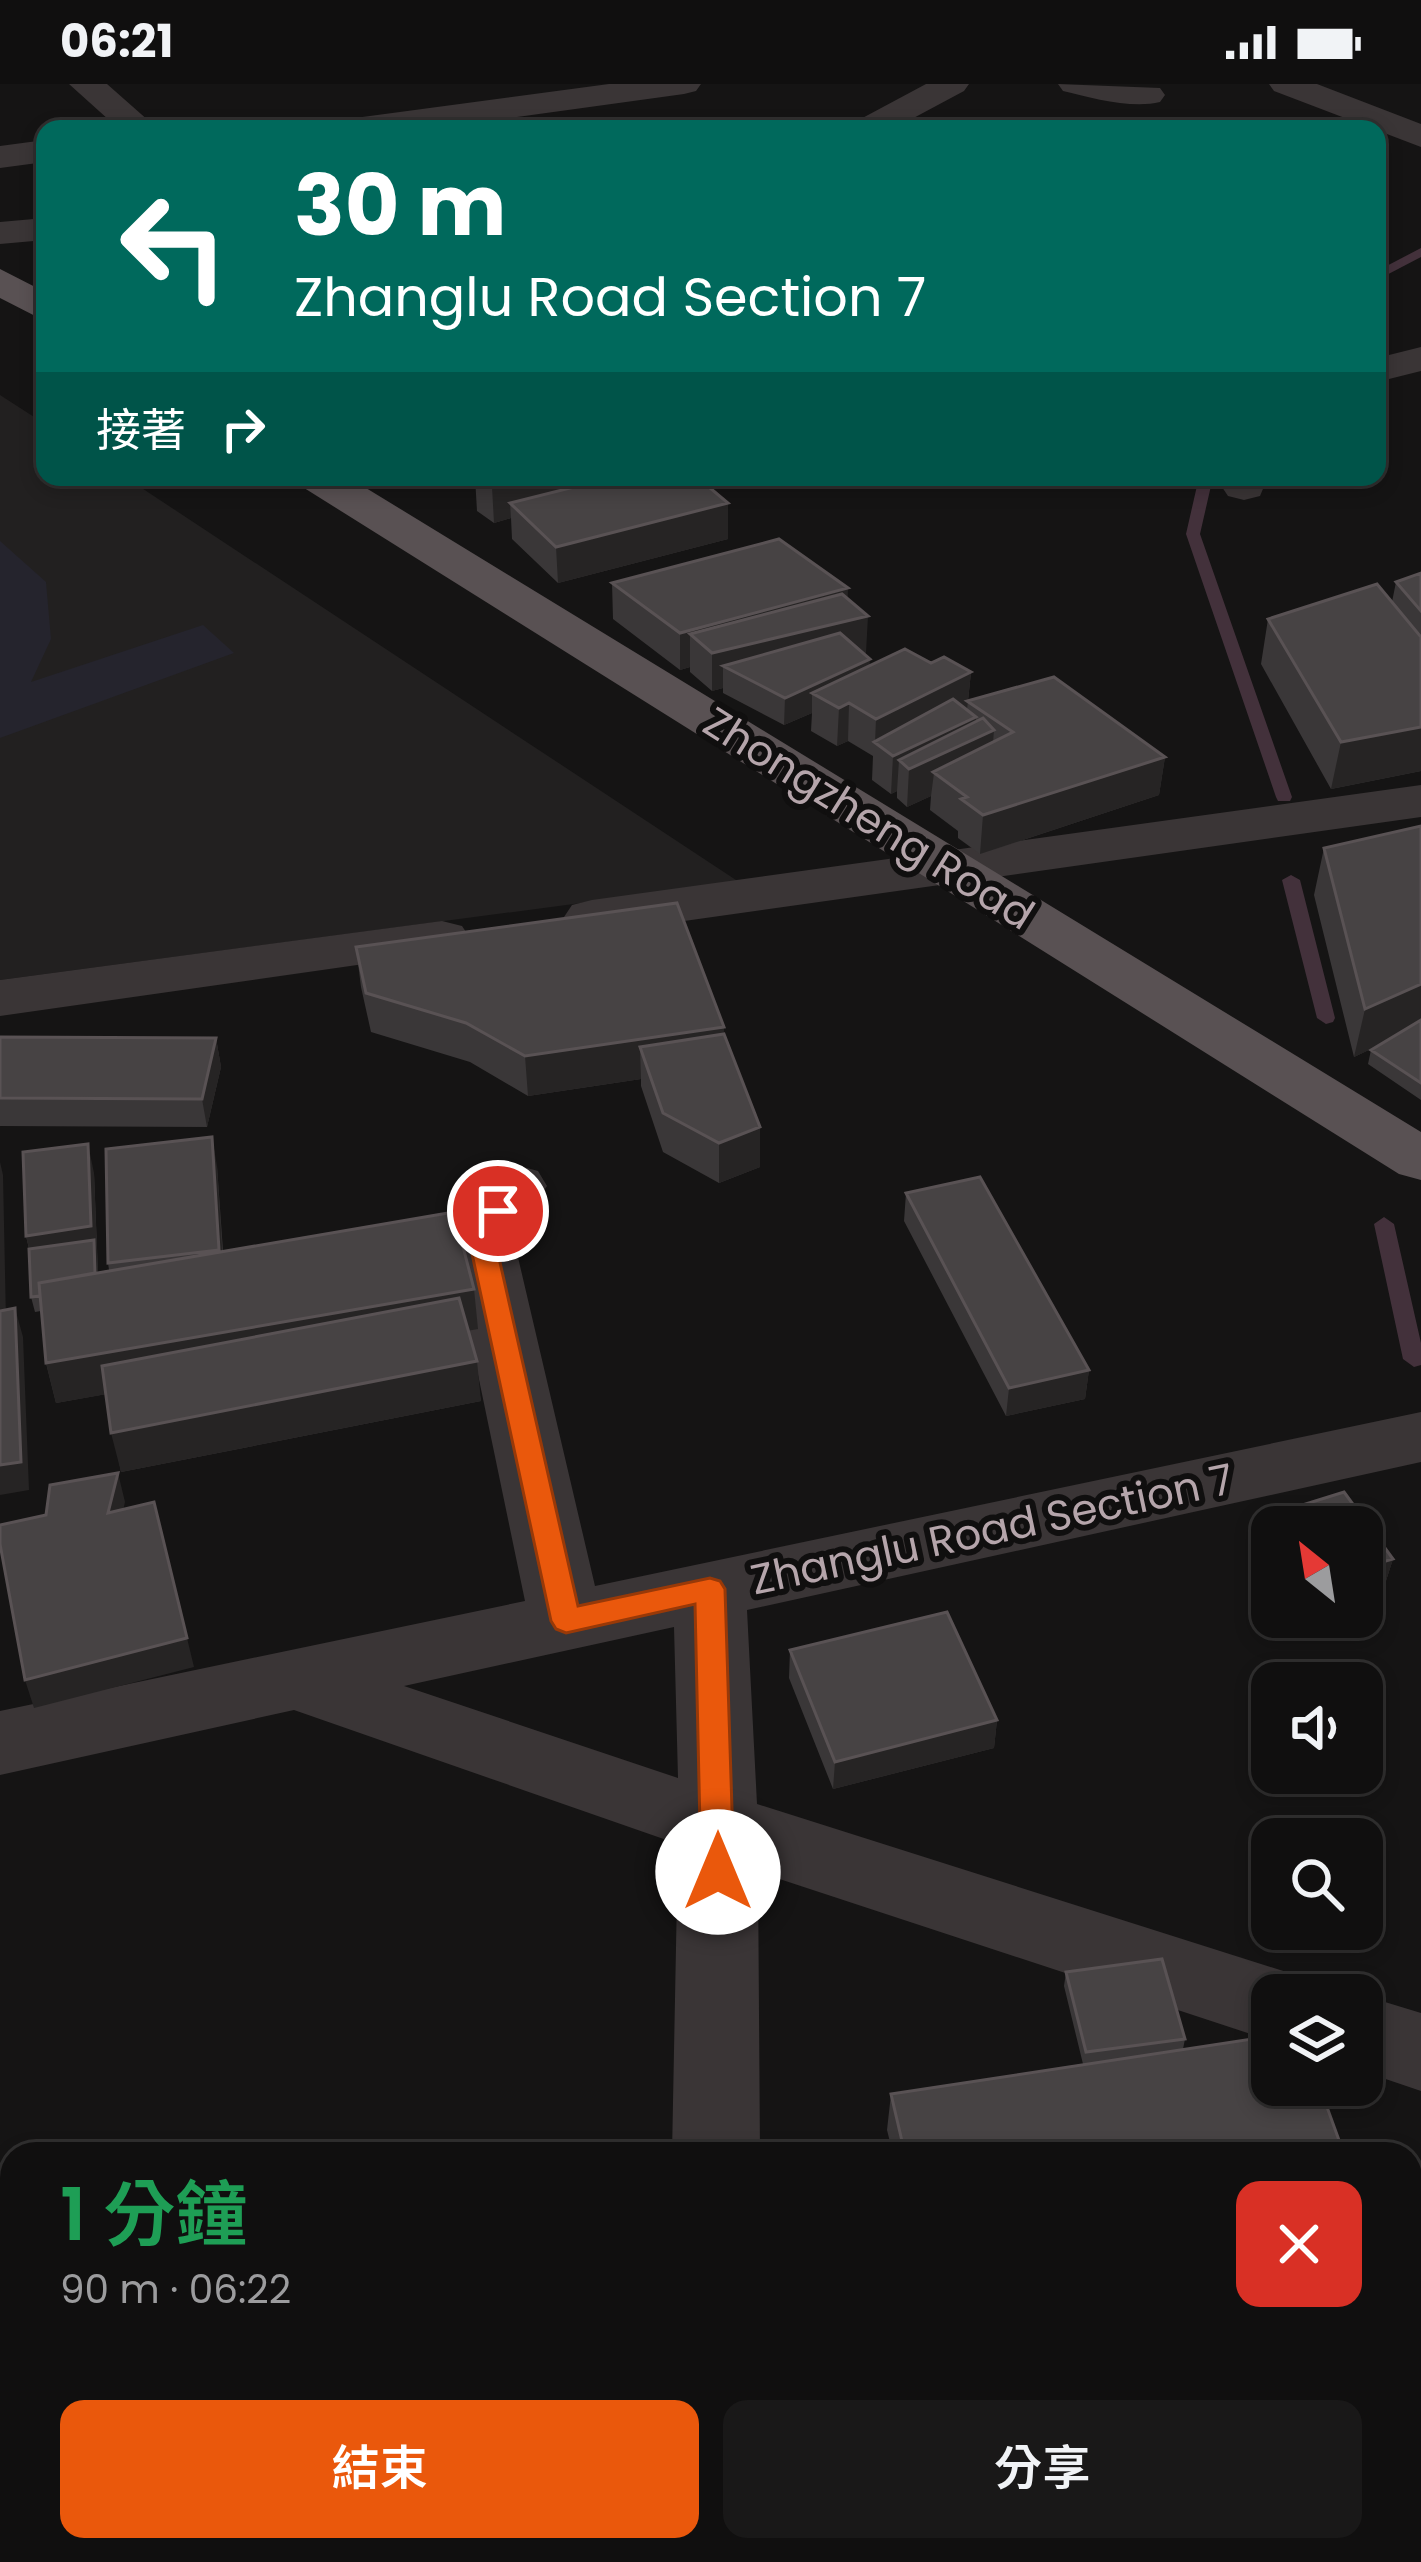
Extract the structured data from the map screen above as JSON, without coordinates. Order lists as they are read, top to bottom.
{
  "streets": {
    "main road": ["Zhongzheng Road"],
    "street": ["Zhanglu Road Section 7"]
  },
  "north": "top left",
  "page": {
    "status": "06:21",
    "turn": ["30 m", "Zhanglu Road Section 7"],
    "then": "接著",
    "heading": ["1 分鐘", "90 m · 06:22"],
    "buttons": ["結束", "分享"]
  }
}
